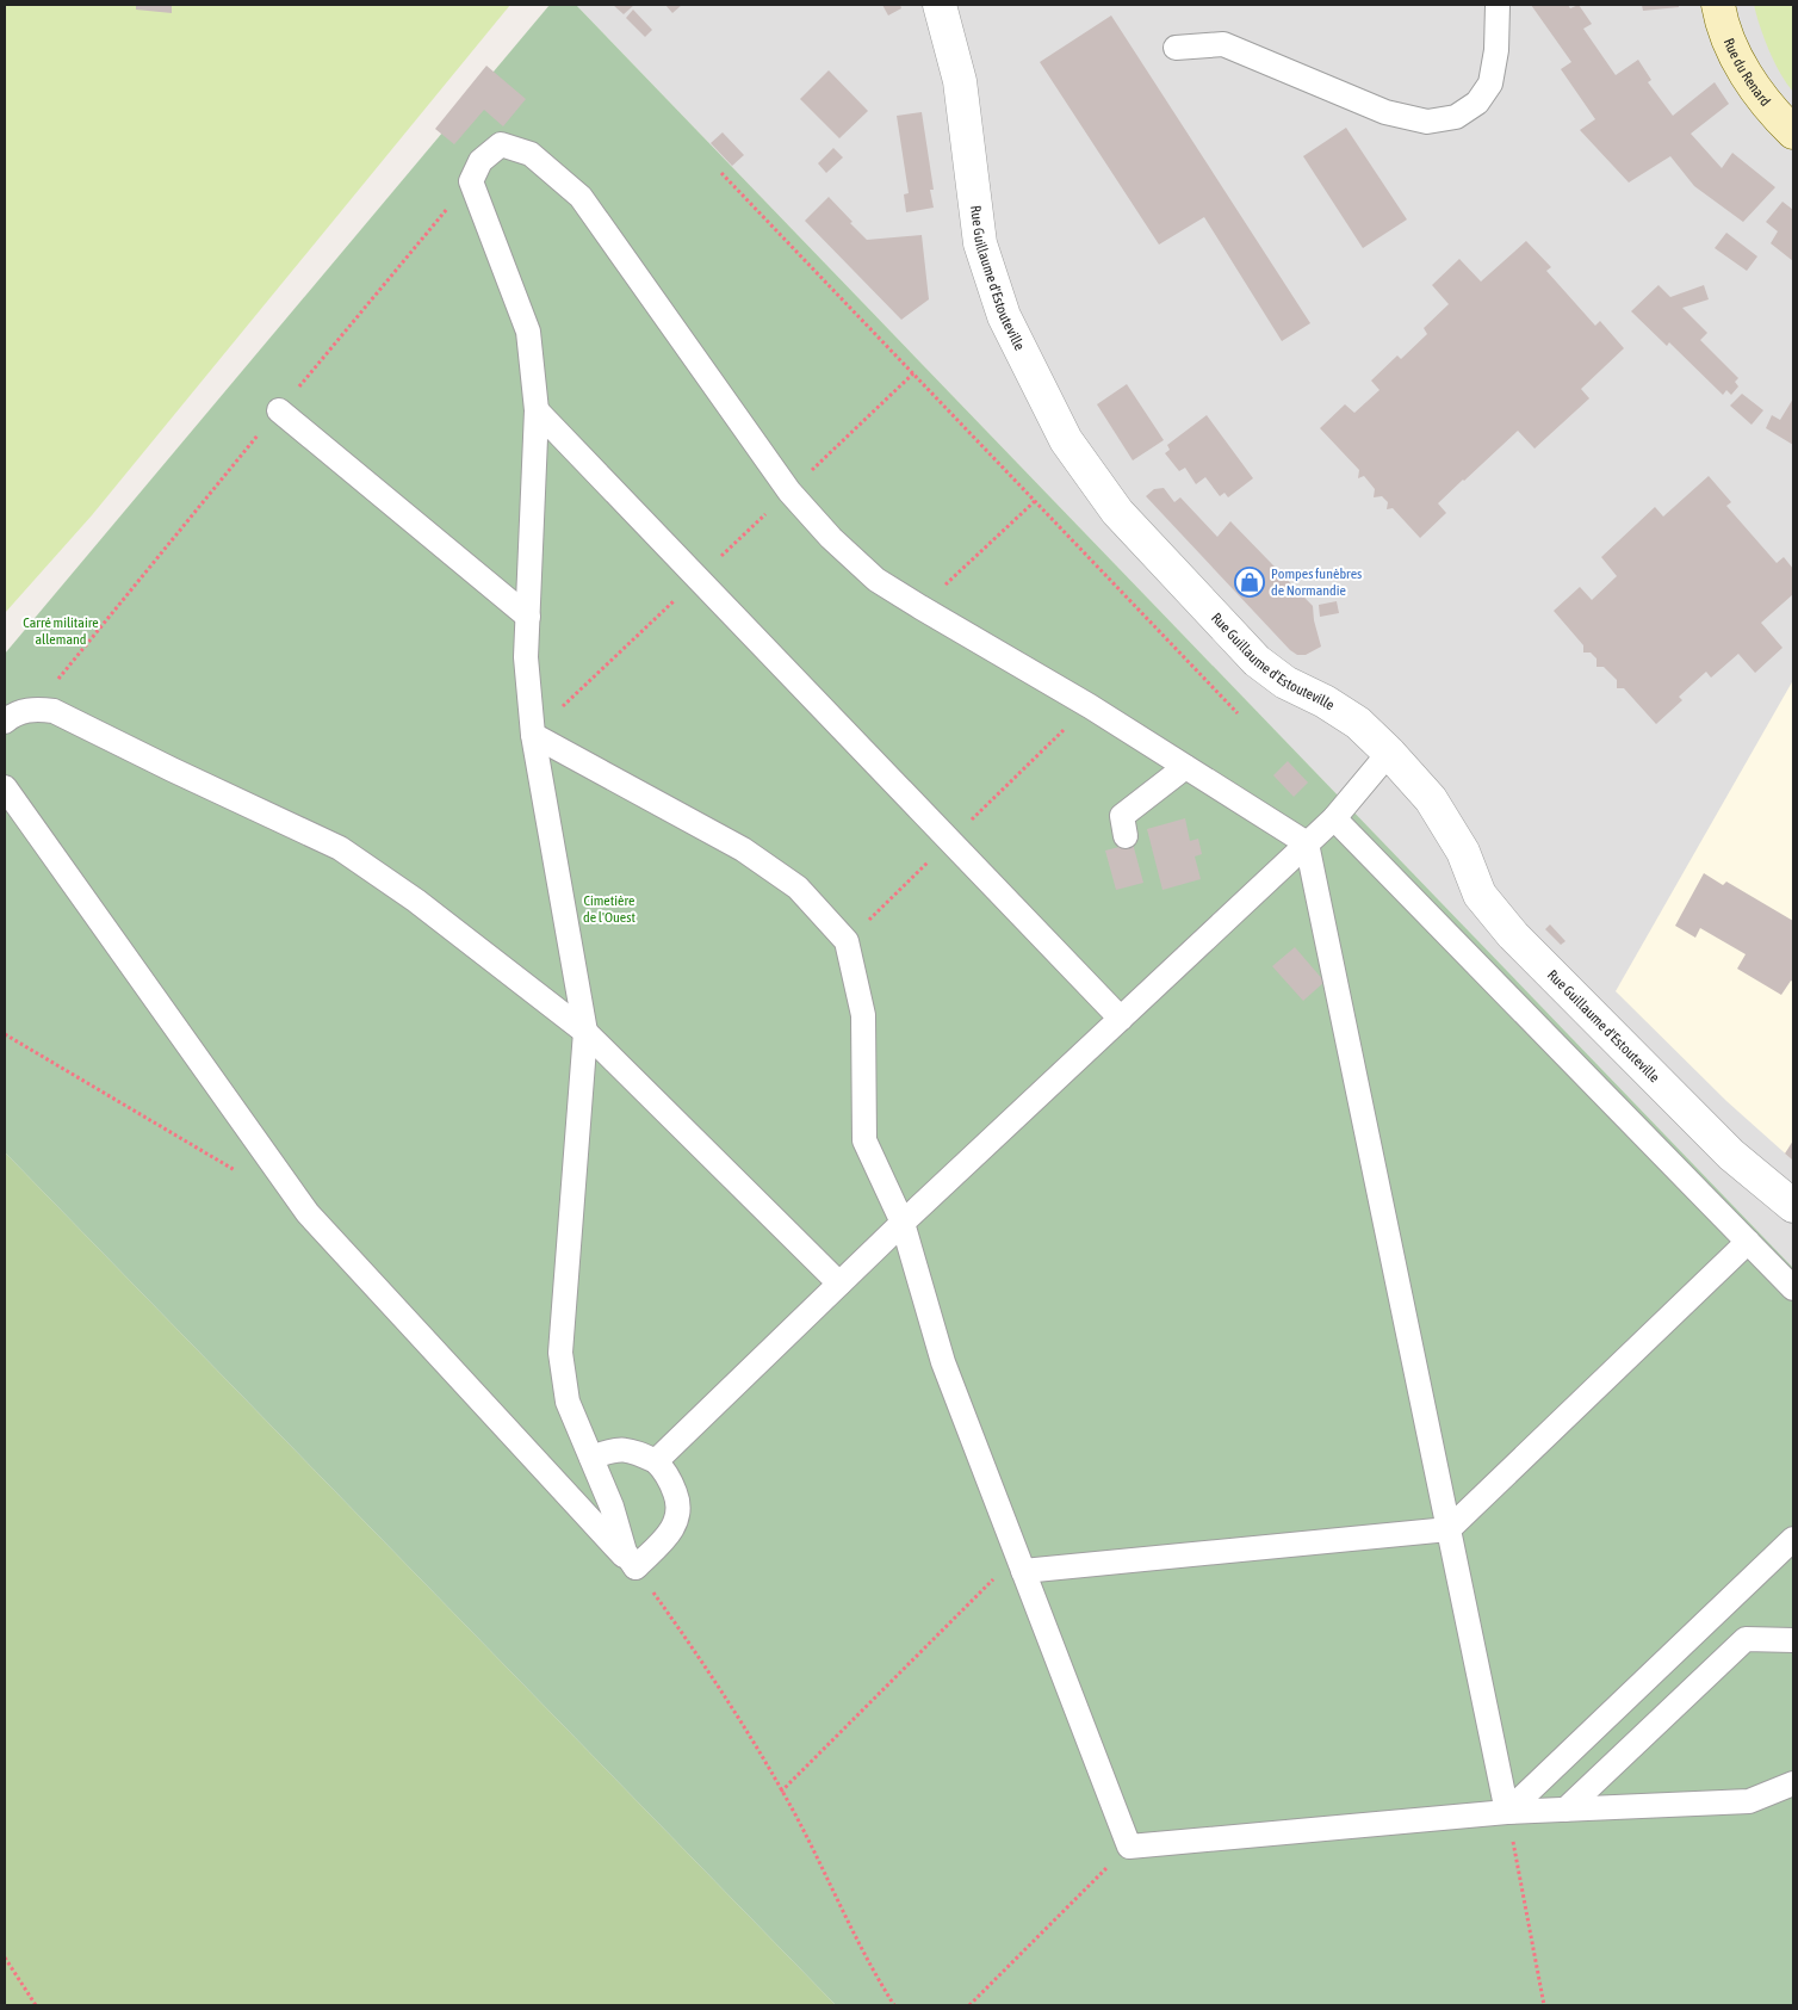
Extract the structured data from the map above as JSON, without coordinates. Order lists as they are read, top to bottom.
{
  "streets": {
    "street": ["Rue du Renard", "Rue Guillaume d'Estouteville"]
  },
  "parks": ["Carré militaire allemand", "Cimetière de l'Ouest"],
  "places": {
    "shop": ["Pompes funèbres de Normandie"]
  }
}
